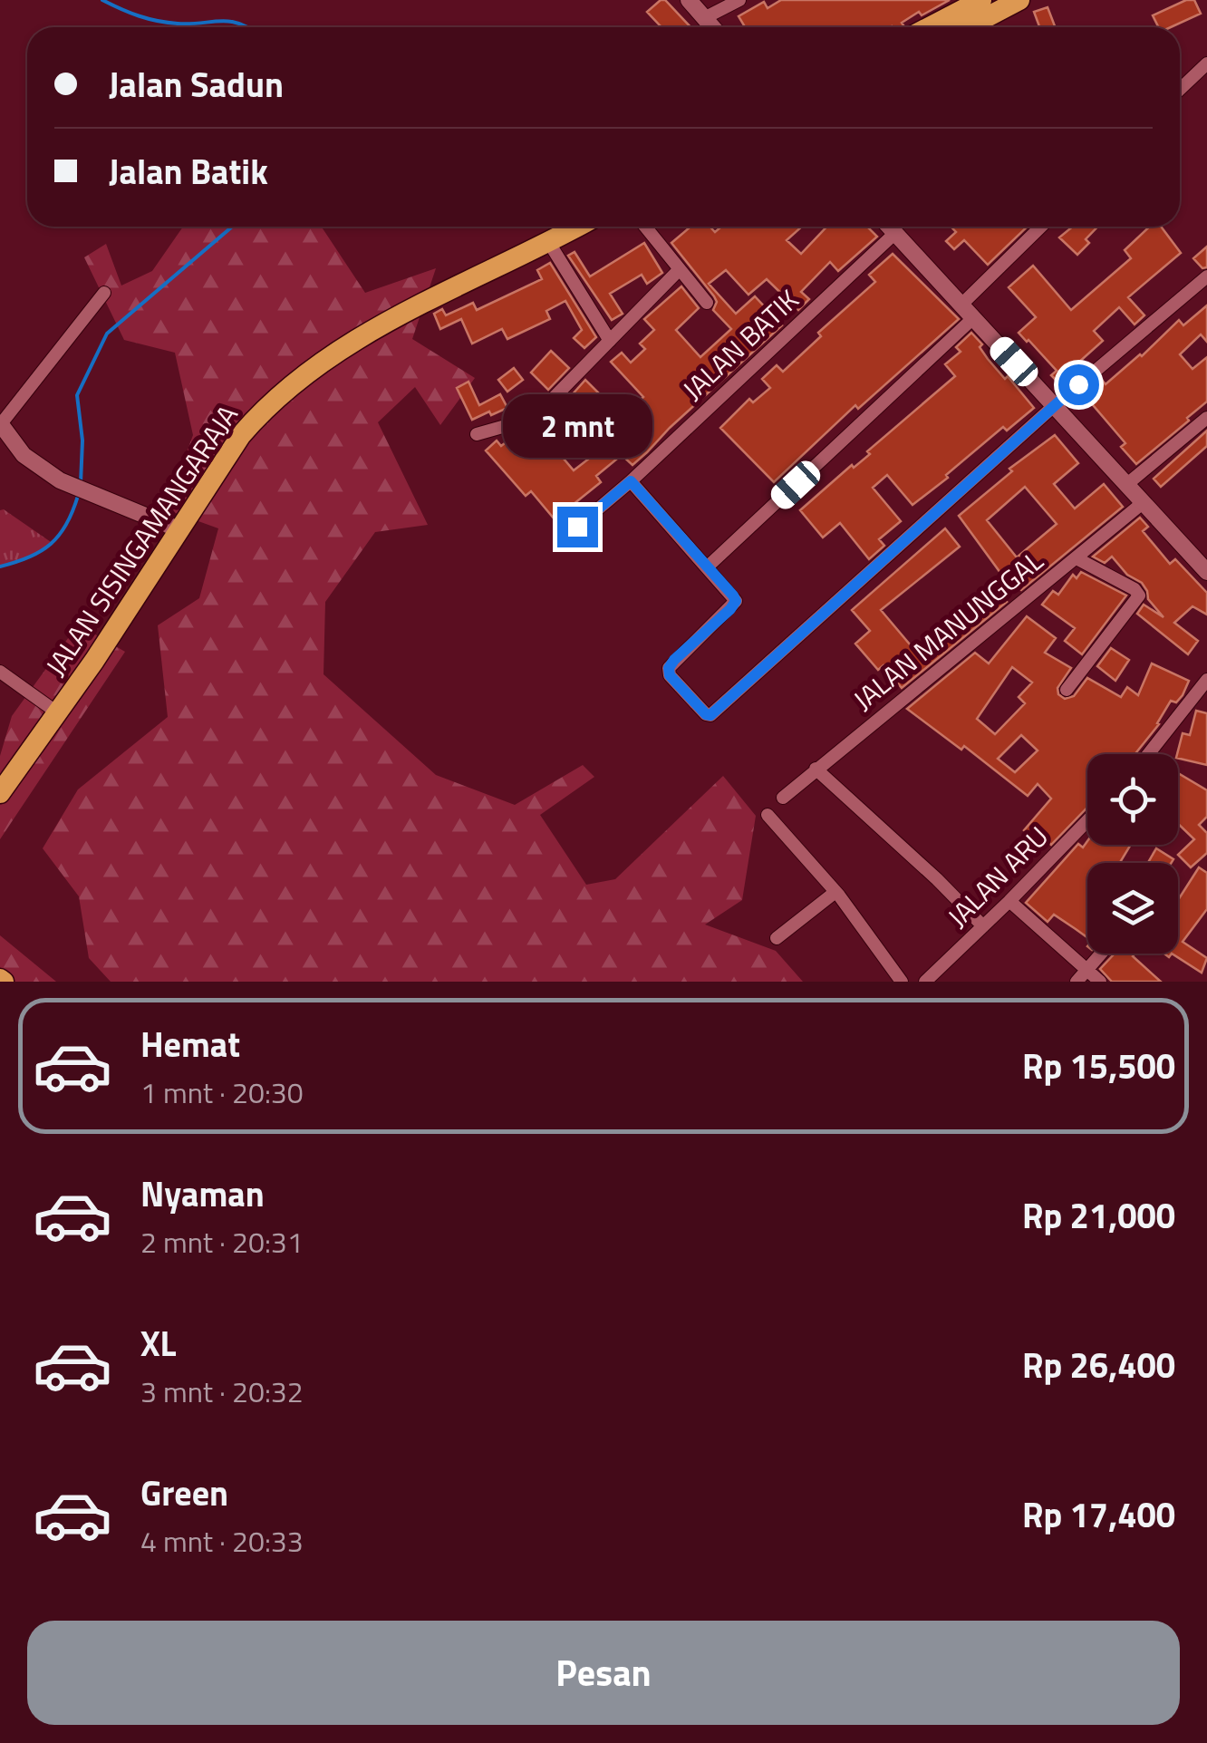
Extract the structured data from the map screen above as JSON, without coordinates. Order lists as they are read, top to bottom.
{
  "streets": {
    "highway": ["JALAN SISINGAMANGARAJA"],
    "street": ["JALAN BATIK", "JALAN MANUNGGAL", "JALAN ARU"]
  },
  "page": {
    "banner": ["Jalan Sadun", "Jalan Batik"],
    "bubble": "2 mnt",
    "list": [
      {
        "name": "Hemat",
        "note": "1 mnt · 20:30",
        "value": "Rp 15,500"
      },
      {
        "name": "Nyaman",
        "note": "2 mnt · 20:31",
        "value": "Rp 21,000"
      },
      {
        "name": "XL",
        "note": "3 mnt · 20:32",
        "value": "Rp 26,400"
      },
      {
        "name": "Green",
        "note": "4 mnt · 20:33",
        "value": "Rp 17,400"
      }
    ],
    "buttons": "Pesan"
  }
}
